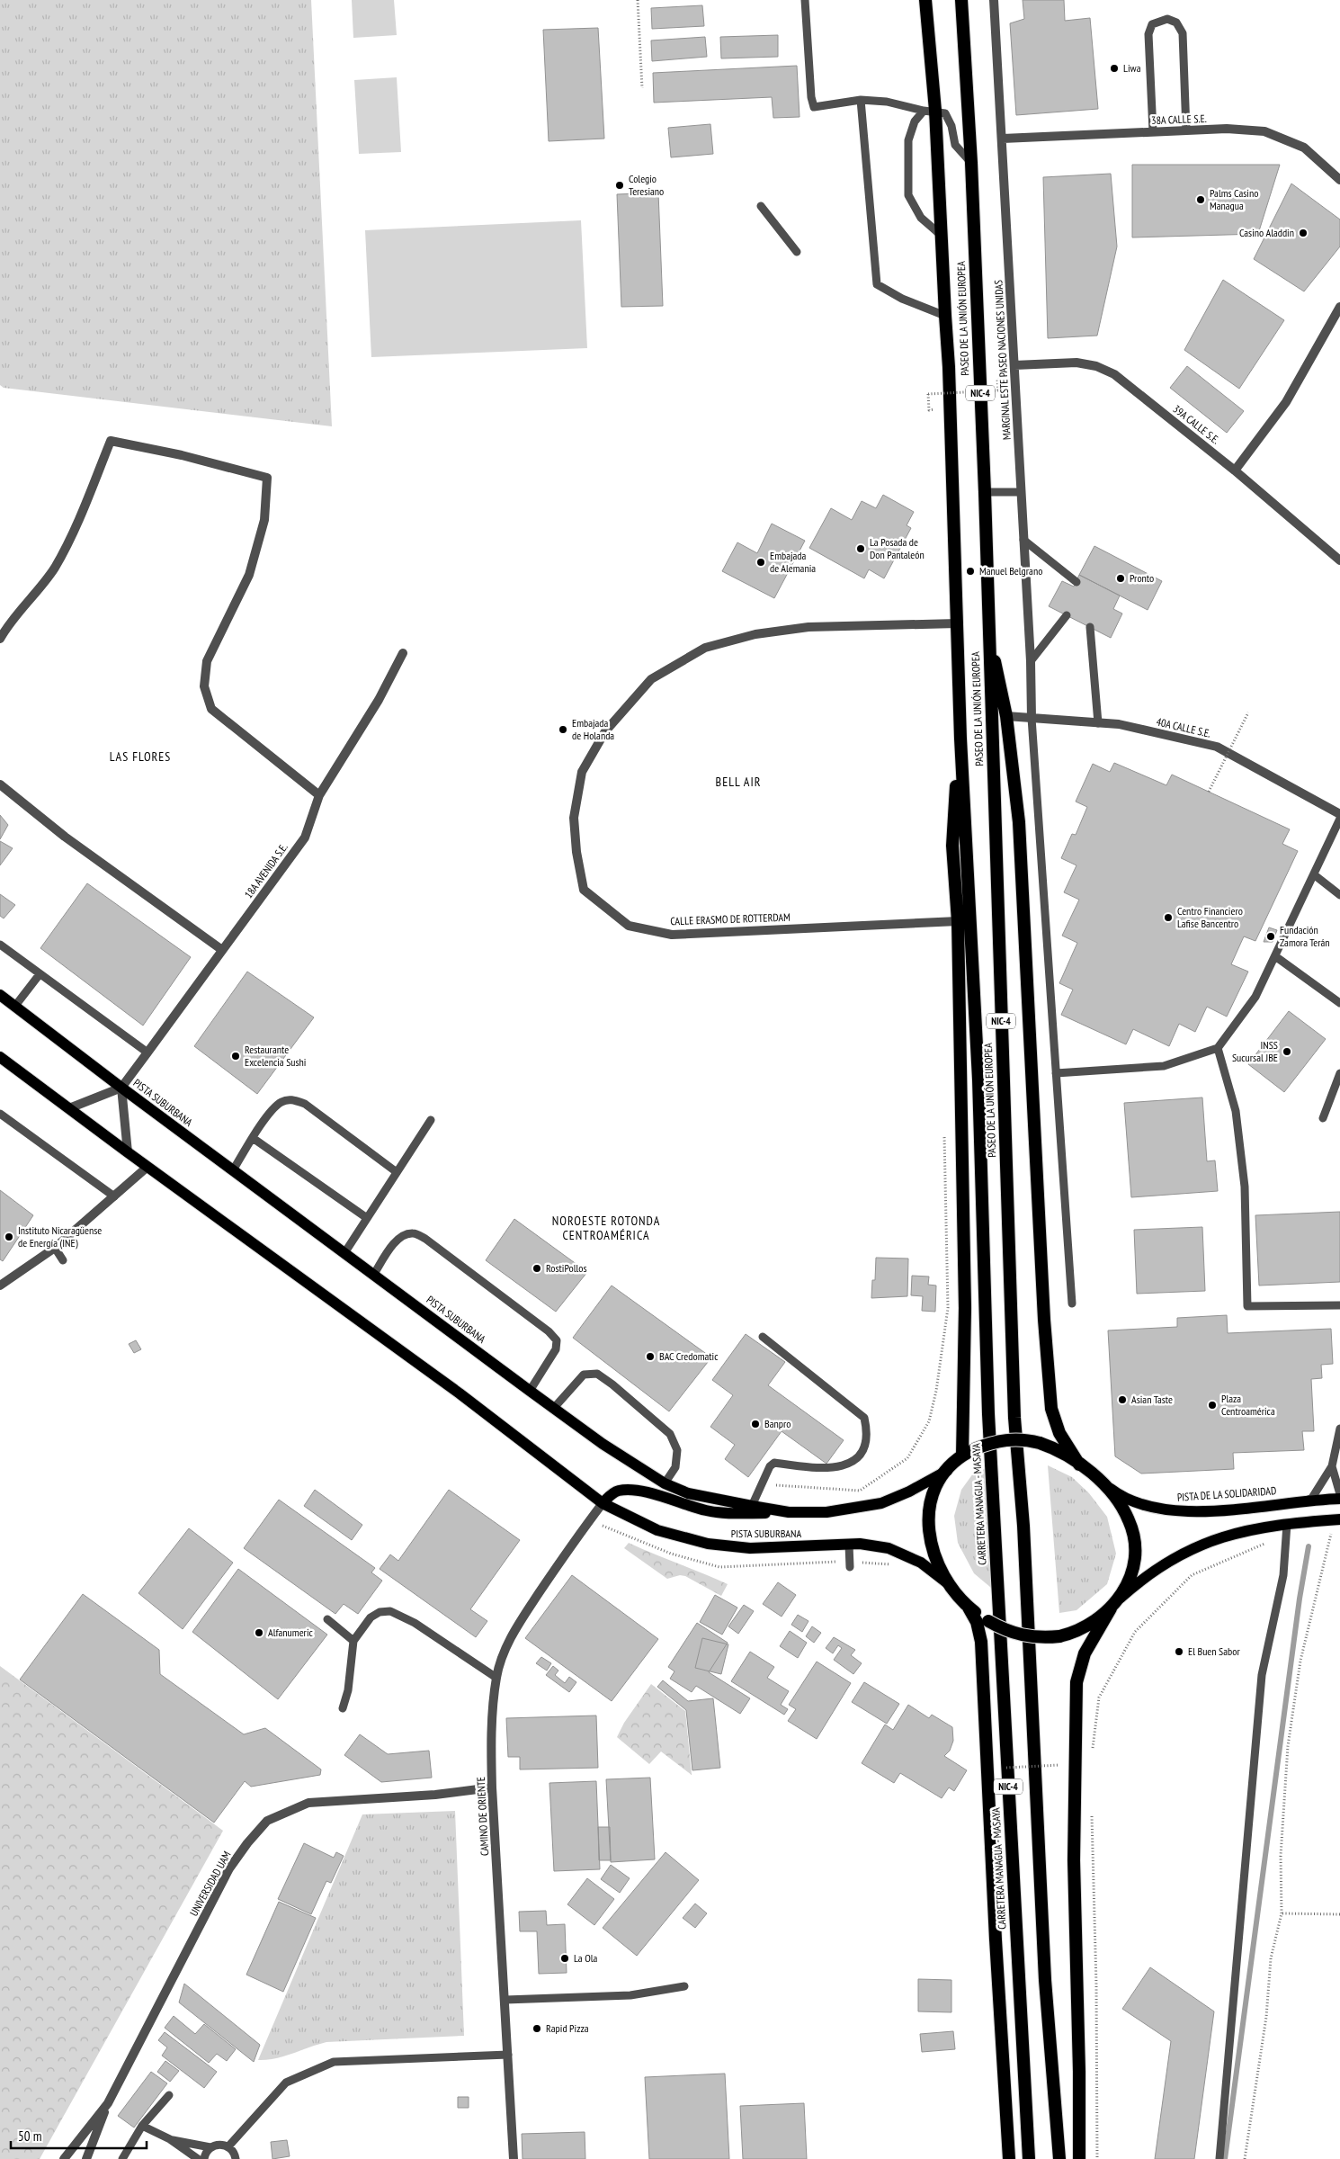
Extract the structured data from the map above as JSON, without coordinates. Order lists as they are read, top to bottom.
{
  "streets": {
    "highway": ["PASEO DE LA UNIÓN EUROPEA", "NIC-4", "CARRETERA MANAGUA - MASAYA"],
    "main road": ["PISTA SUBURBANA", "PISTA DE LA SOLIDARIDAD"],
    "street": [
      "38A CALLE S.E.",
      "MARGINAL ESTE PASEO NACIONES UNIDAS",
      "39A CALLE S.E.",
      "40A CALLE S.E.",
      "18A AVENIDA S.E.",
      "CALLE ERASMO DE ROTTERDAM",
      "CAMINO DE ORIENTE",
      "UNIVERSIDAD UAM"
    ]
  },
  "crossings": [
    ["38A CALLE S.E.", "MARGINAL ESTE PASEO NACIONES UNIDAS"],
    ["PASEO DE LA UNIÓN EUROPEA", "CALLE ERASMO DE ROTTERDAM"],
    ["PASEO DE LA UNIÓN EUROPEA", "CARRETERA MANAGUA - MASAYA"],
    ["MARGINAL ESTE PASEO NACIONES UNIDAS", "39A CALLE S.E."],
    ["MARGINAL ESTE PASEO NACIONES UNIDAS", "40A CALLE S.E."],
    ["18A AVENIDA S.E.", "PISTA SUBURBANA"],
    ["PISTA SUBURBANA", "CAMINO DE ORIENTE"],
    ["CAMINO DE ORIENTE", "UNIVERSIDAD UAM"]
  ],
  "districts": ["LAS FLORES", "BELL AIR", "NOROESTE ROTONDA CENTROAMÉRICA"],
  "places": [
    "Liwa",
    "Colegio Teresiano",
    "Palms Casino Managua",
    "Casino Aladdin",
    "La Posada de Don Pantaleón",
    "Embajada de Alemania",
    "Manuel Belgrano",
    "Pronto",
    "Embajada de Holanda",
    "Centro Financiero Lafise Bancentro",
    "Fundación Zamora Terán",
    "INSS Sucursal JBE",
    "Restaurante Excelencia Sushi",
    "Instituto Nicaragüense de Energía (INE)",
    "RostiPollos",
    "BAC Credomatic",
    "Asian Taste",
    "Plaza Centroamérica",
    "Banpro",
    "Alfanumeric",
    "El Buen Sabor",
    "La Ola",
    "Rapid Pizza"
  ],
  "scale_bar": "50 m"
}
